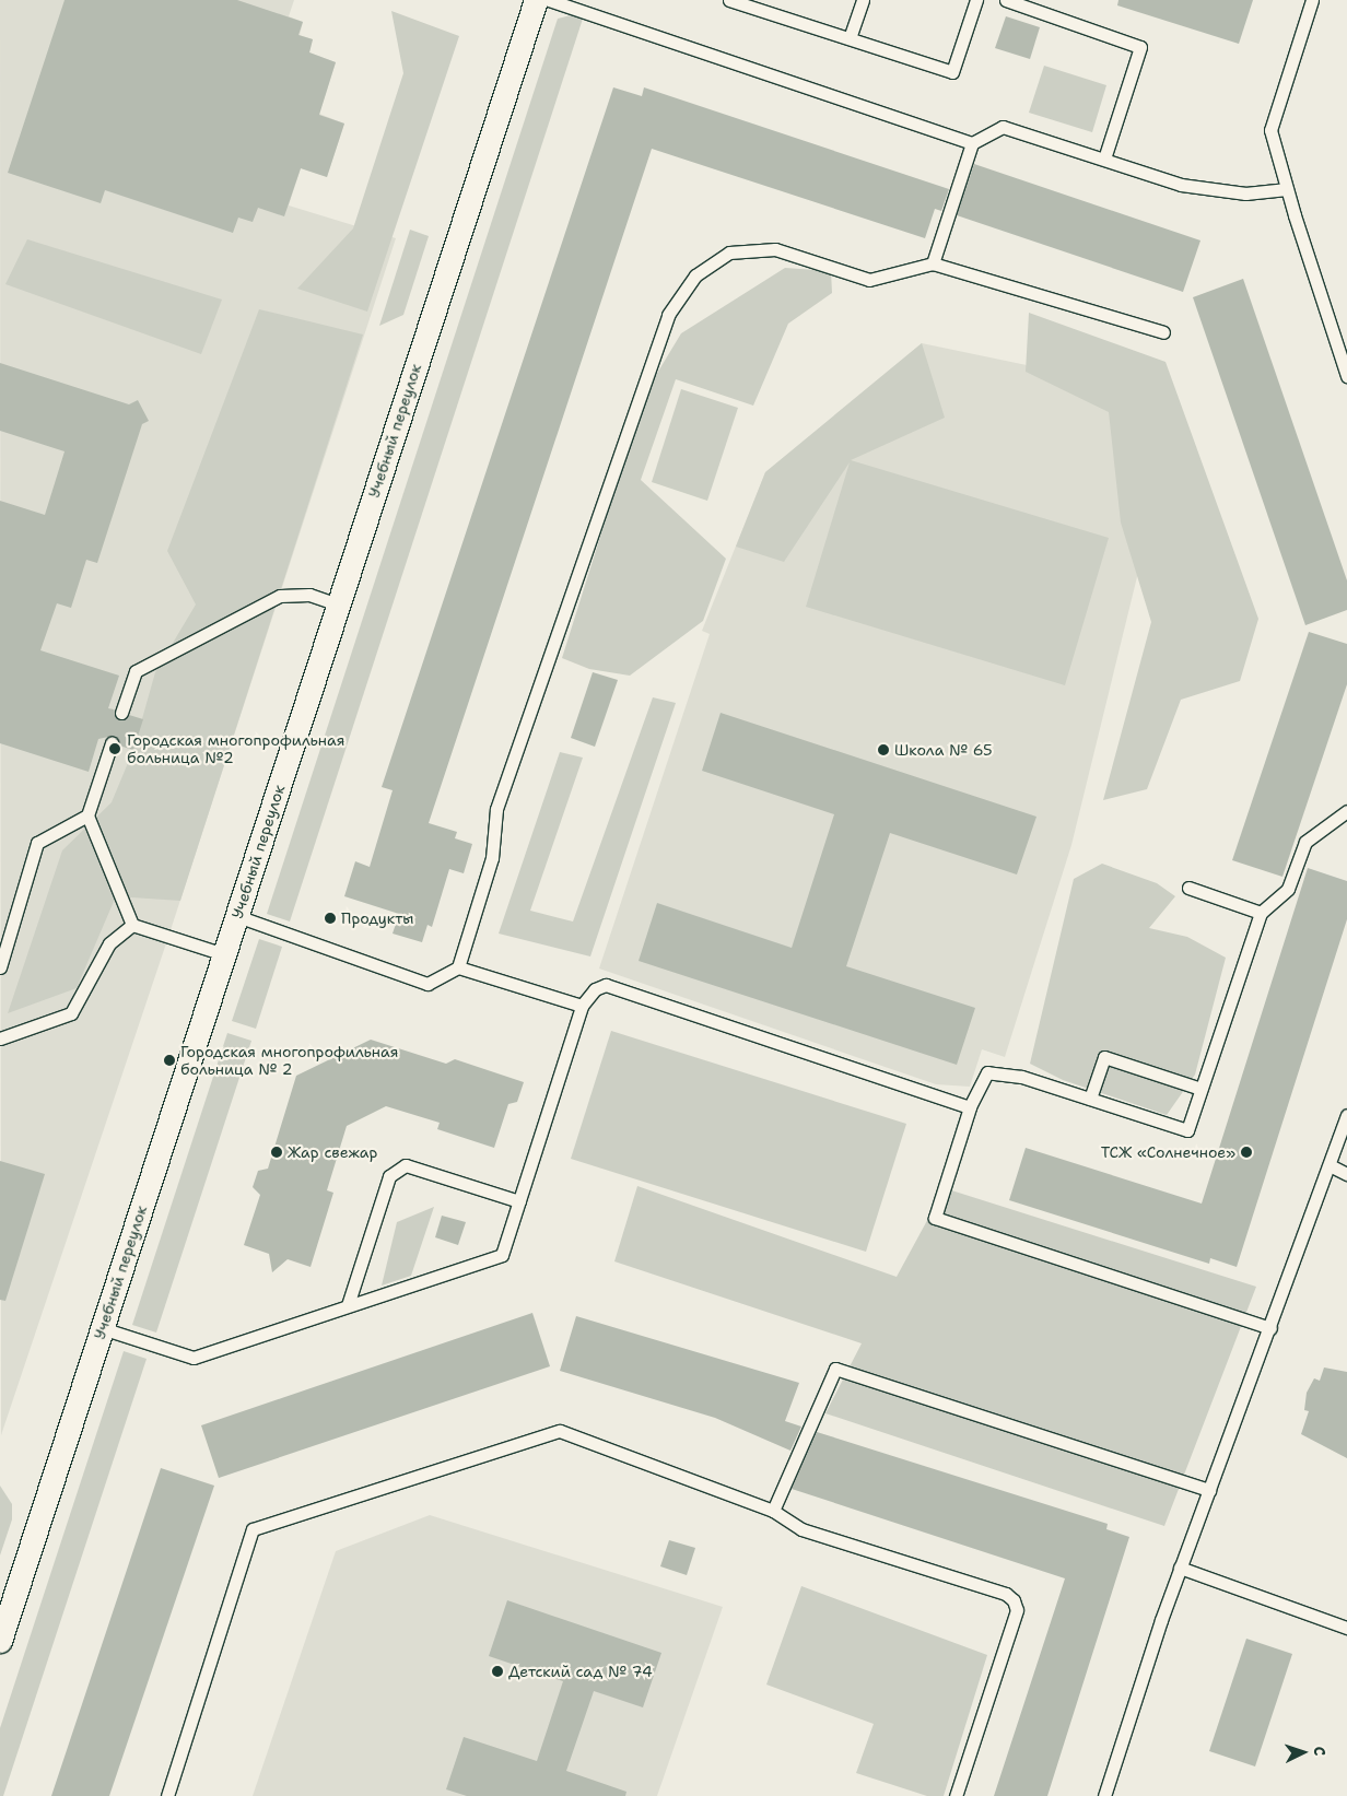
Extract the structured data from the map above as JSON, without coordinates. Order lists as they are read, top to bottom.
{
  "streets": {
    "street": ["Учебный переулок"]
  },
  "places": [
    "Городская многопрофильная больница №2",
    "Школа № 65",
    "Продукты",
    "Городская многопрофильная больница № 2",
    "Жар свежар",
    "ТСЖ «Солнечное»",
    "Детский сад № 74"
  ],
  "north": "right"
}
